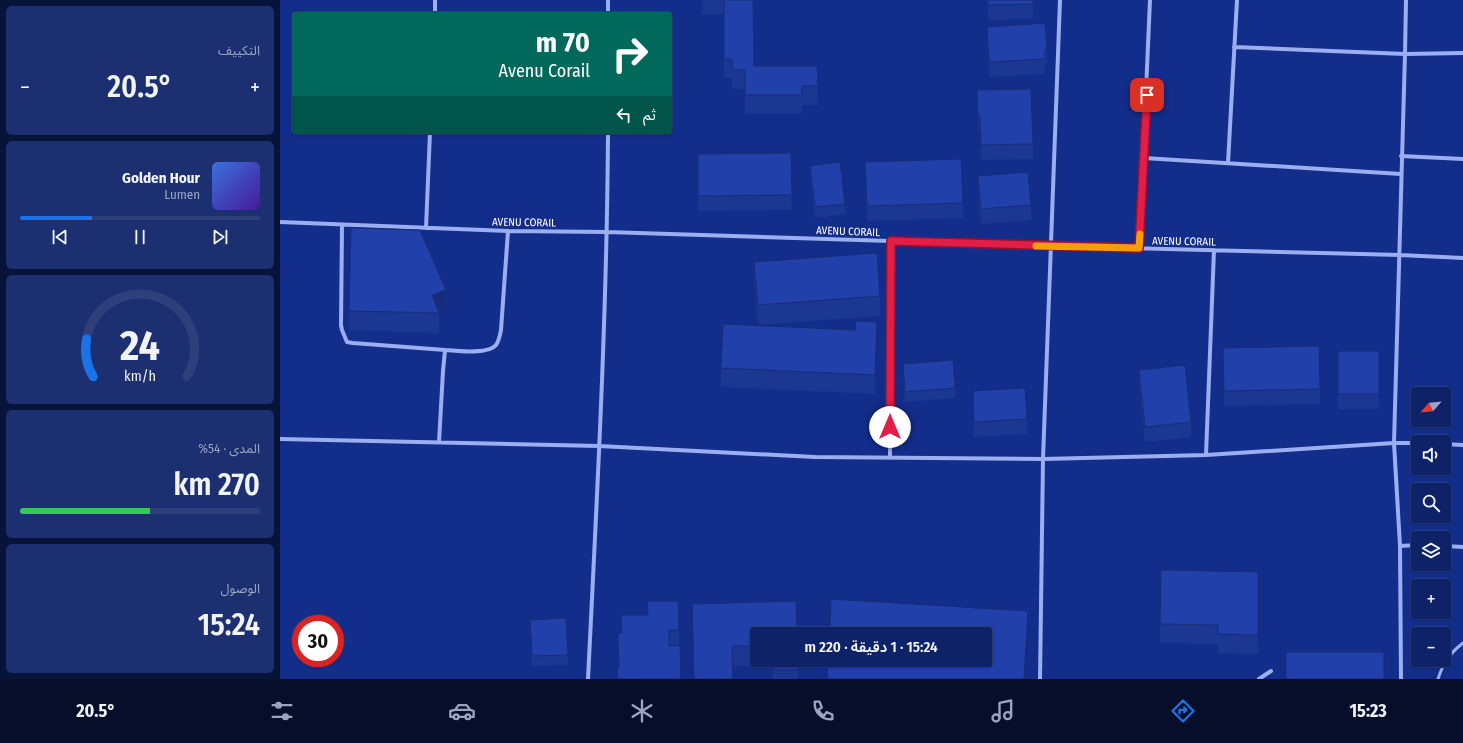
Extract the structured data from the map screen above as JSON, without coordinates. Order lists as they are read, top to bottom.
{
  "streets": {
    "street": ["AVENU CORAIL"]
  },
  "north": "bottom left",
  "page": {
    "tile": [
      "التكييف",
      ["المدى · 54%", "270 km"],
      ["الوصول", "15:24"]
    ],
    "turn": ["70 m", "Avenu Corail"],
    "heat": ["−", "20.5°", "+"],
    "then": "ثم",
    "song": ["Golden Hour", "Lumen"],
    "map_buttons": ["+", "−"],
    "limit": "30",
    "trip": "15:24 · 1 دقيقة · 220 m",
    "tabs": ["15:23", "20.5°"],
    "gauge": ["24", "km/h"]
  }
}
